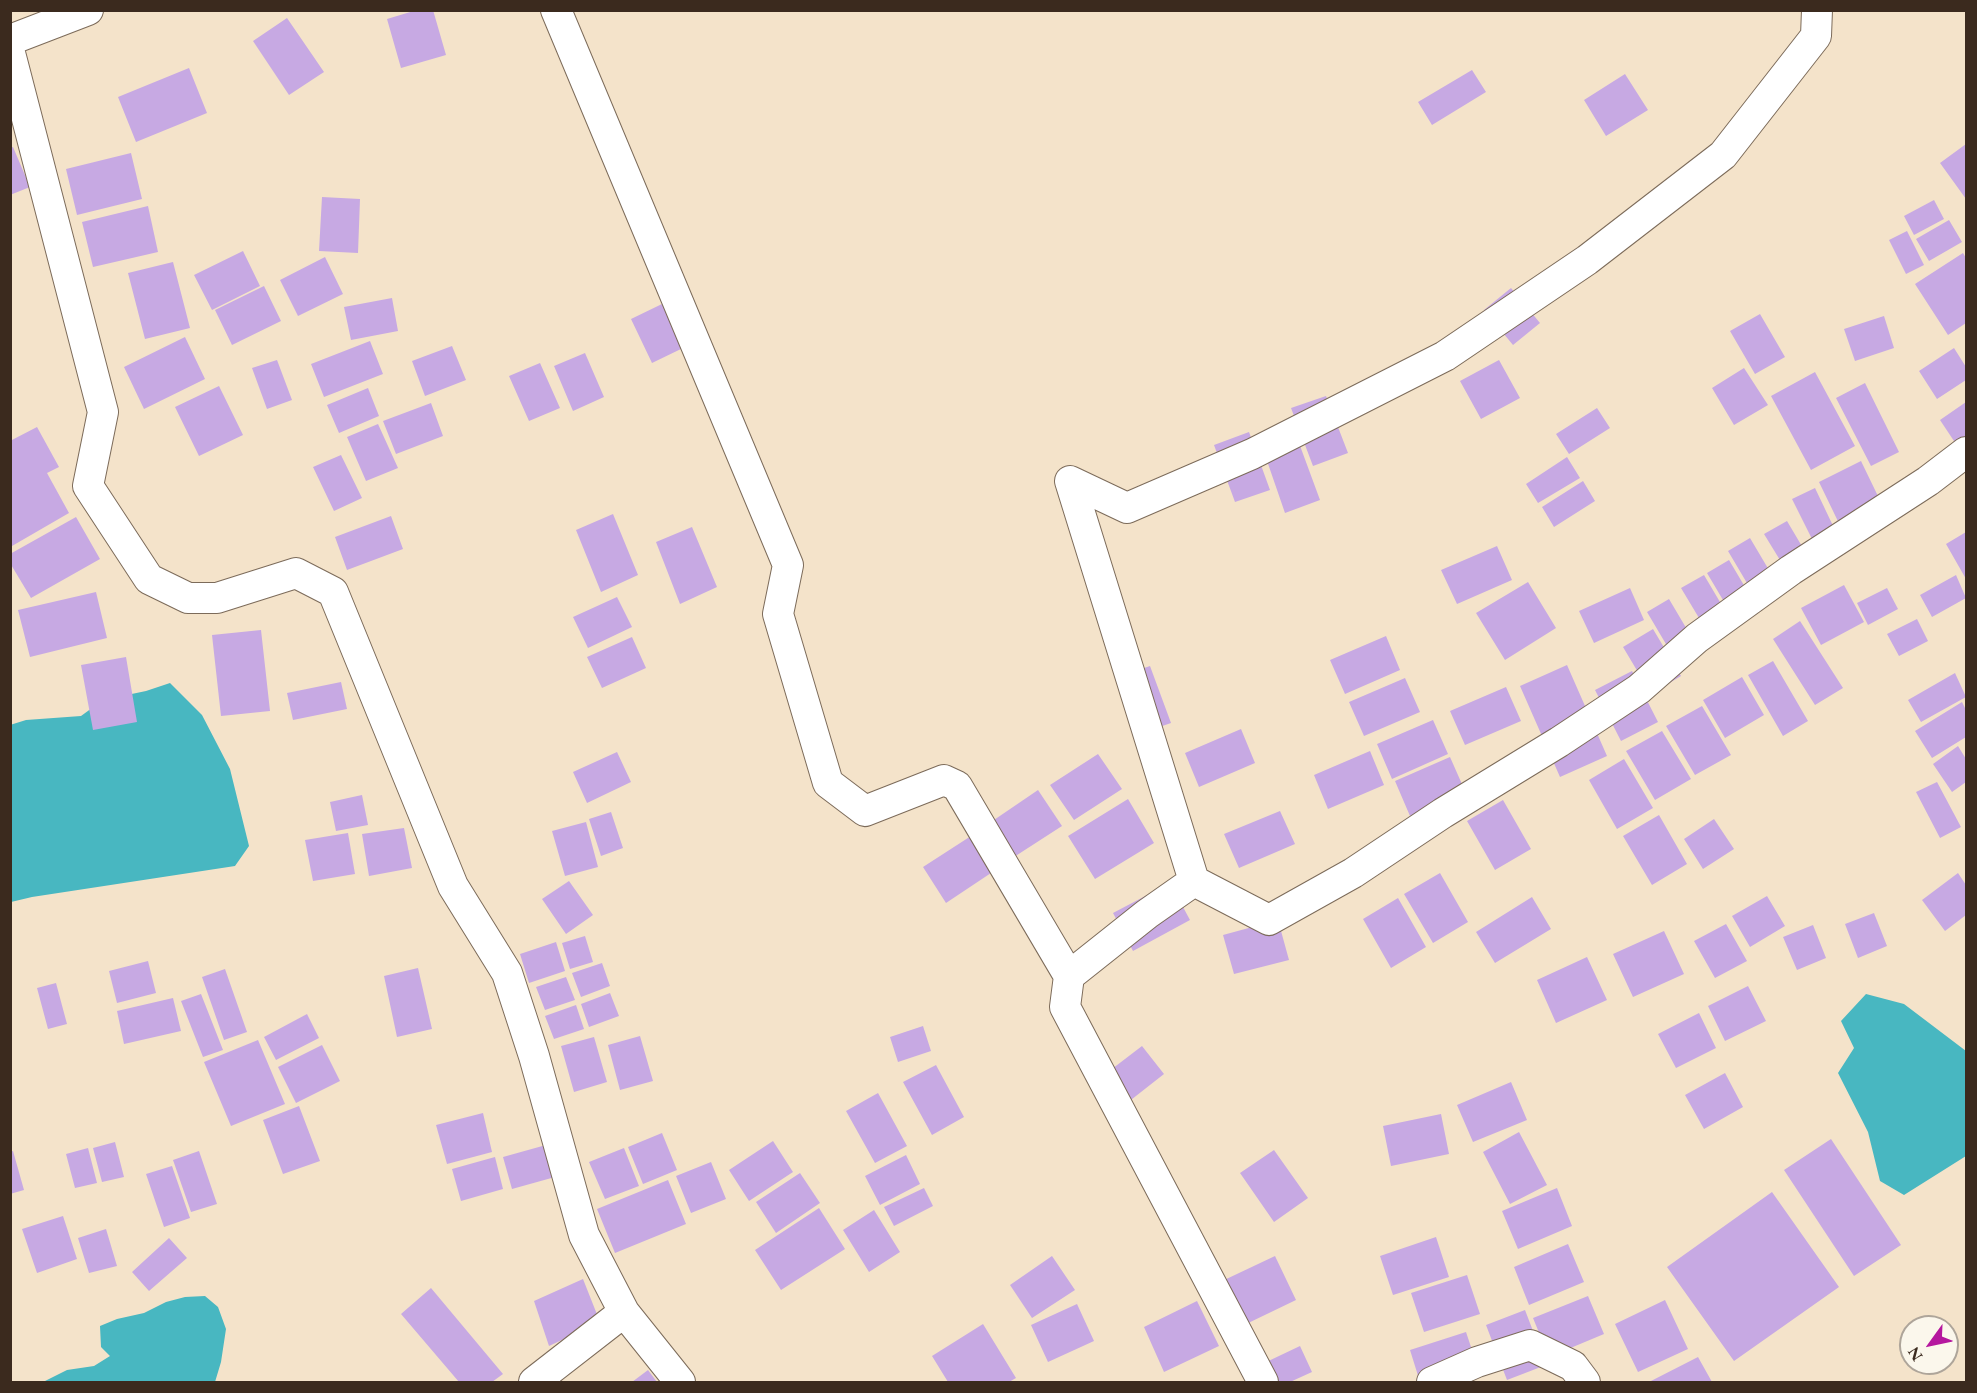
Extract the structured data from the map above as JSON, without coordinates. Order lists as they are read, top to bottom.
{
  "north": "bottom left"
}
